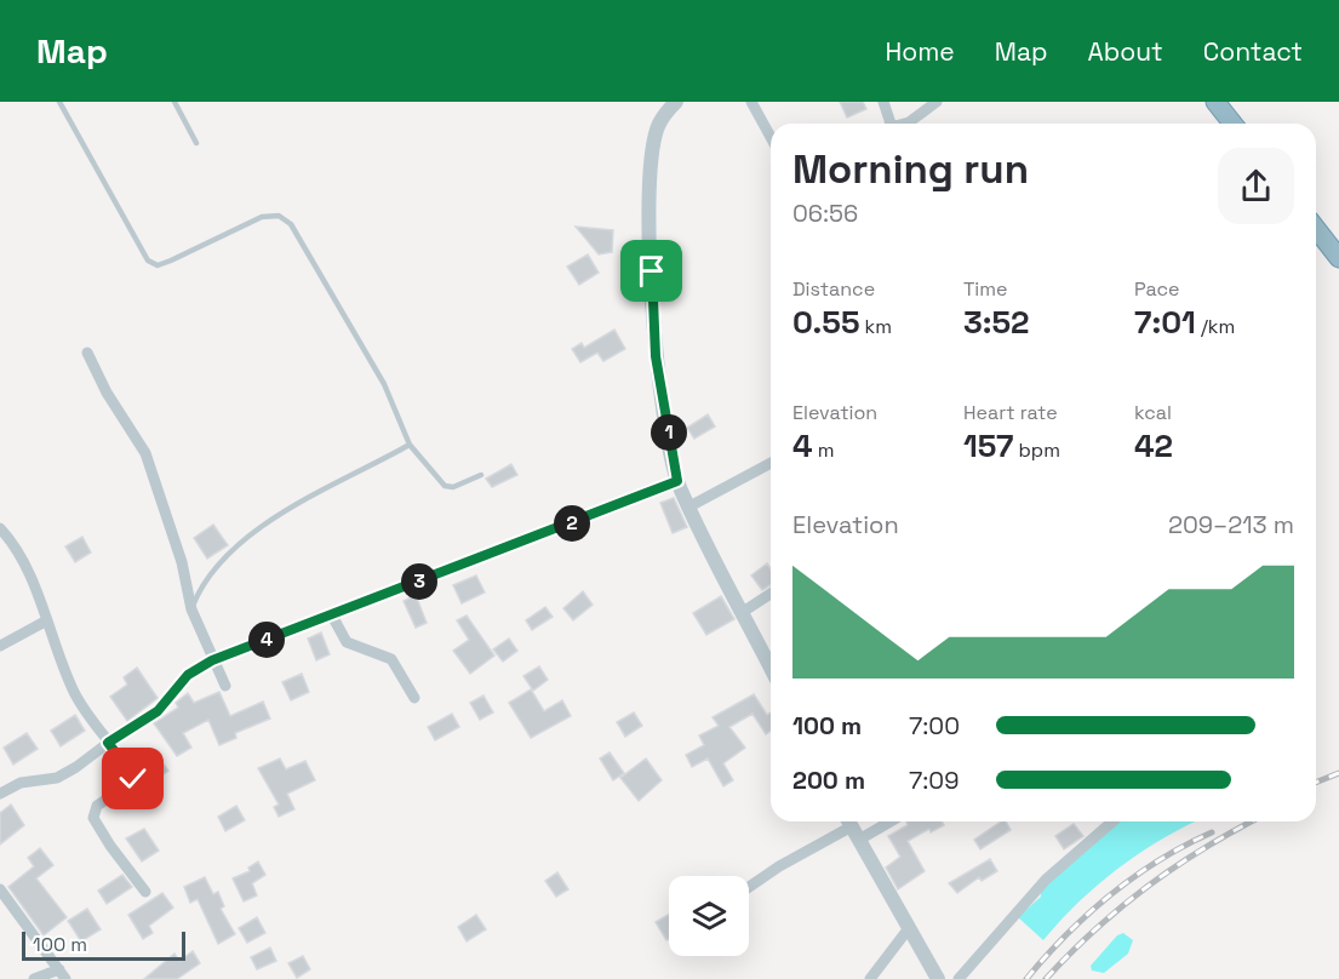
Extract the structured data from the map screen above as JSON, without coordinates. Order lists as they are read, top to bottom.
{
  "scale_bar": "100 m",
  "page": {
    "header": "Map",
    "nav": [
      "Home",
      "Map",
      "About",
      "Contact"
    ],
    "heading": ["Morning run", "06:56"],
    "stats": [
      ["Distance", "0.55 km"],
      ["Time", "3:52"],
      ["Pace", "7:01 /km"],
      ["Elevation", "4 m"],
      ["Heart rate", "157 bpm"],
      ["kcal", "42"]
    ],
    "pins": [
      "1",
      "2",
      "3",
      "4"
    ],
    "chart": ["Elevation", "209–213 m"],
    "list": [
      {
        "name": "100 m",
        "note": "7:00"
      },
      {
        "name": "200 m",
        "note": "7:09"
      }
    ],
    "scale": "100 m"
  }
}
